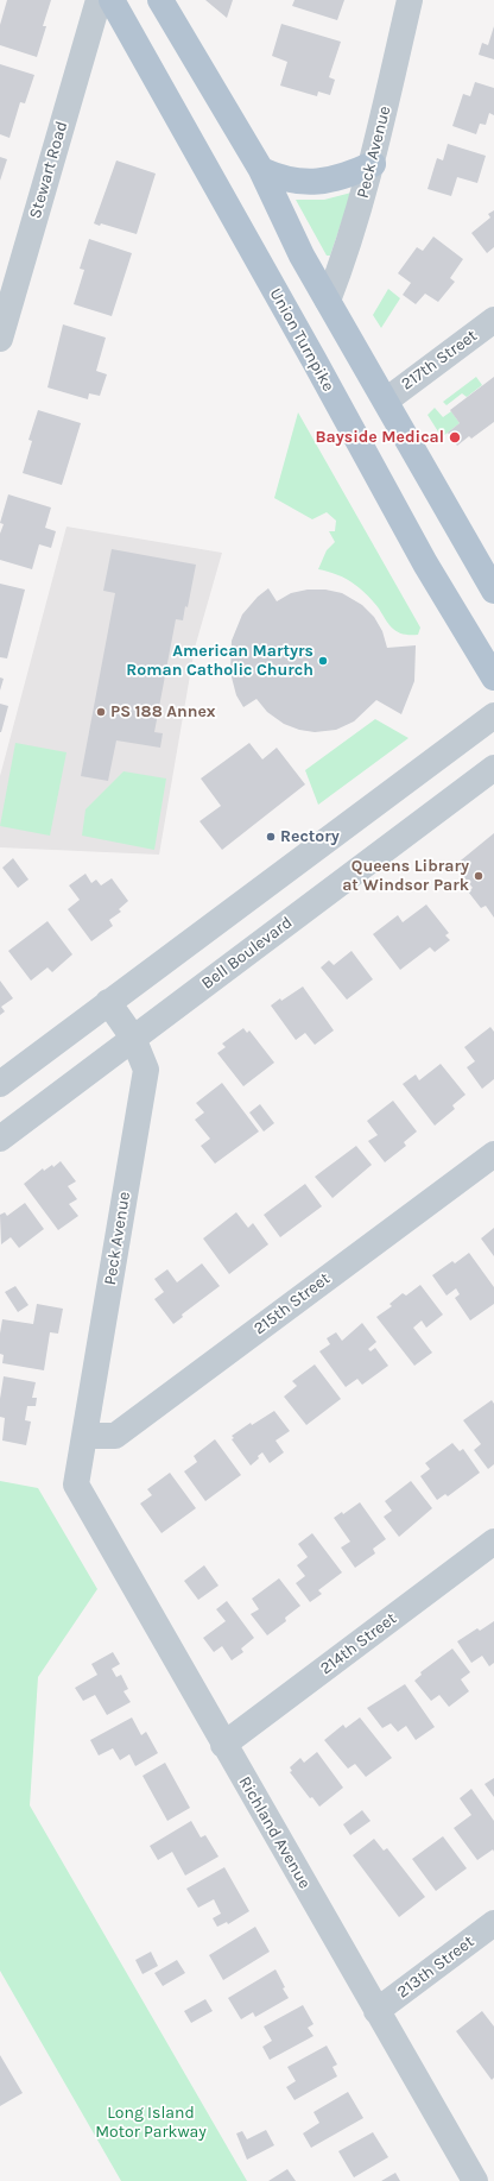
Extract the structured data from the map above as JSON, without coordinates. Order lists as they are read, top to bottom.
{
  "streets": {
    "main road": ["Union Turnpike"],
    "street": [
      "Peck Avenue",
      "Stewart Road",
      "217th Street",
      "Bell Boulevard",
      "215th Street",
      "214th Street",
      "Richland Avenue",
      "213th Street"
    ]
  },
  "crossings": [
    ["Peck Avenue", "Bell Boulevard"],
    ["Peck Avenue", "215th Street"],
    ["Peck Avenue", "Richland Avenue"],
    ["214th Street", "Richland Avenue"],
    ["Richland Avenue", "213th Street"]
  ],
  "parks": ["Long Island Motor Parkway"],
  "places": [
    "Bayside Medical",
    "American Martyrs Roman Catholic Church",
    "PS 188 Annex",
    "Rectory",
    "Queens Library at Windsor Park"
  ]
}
